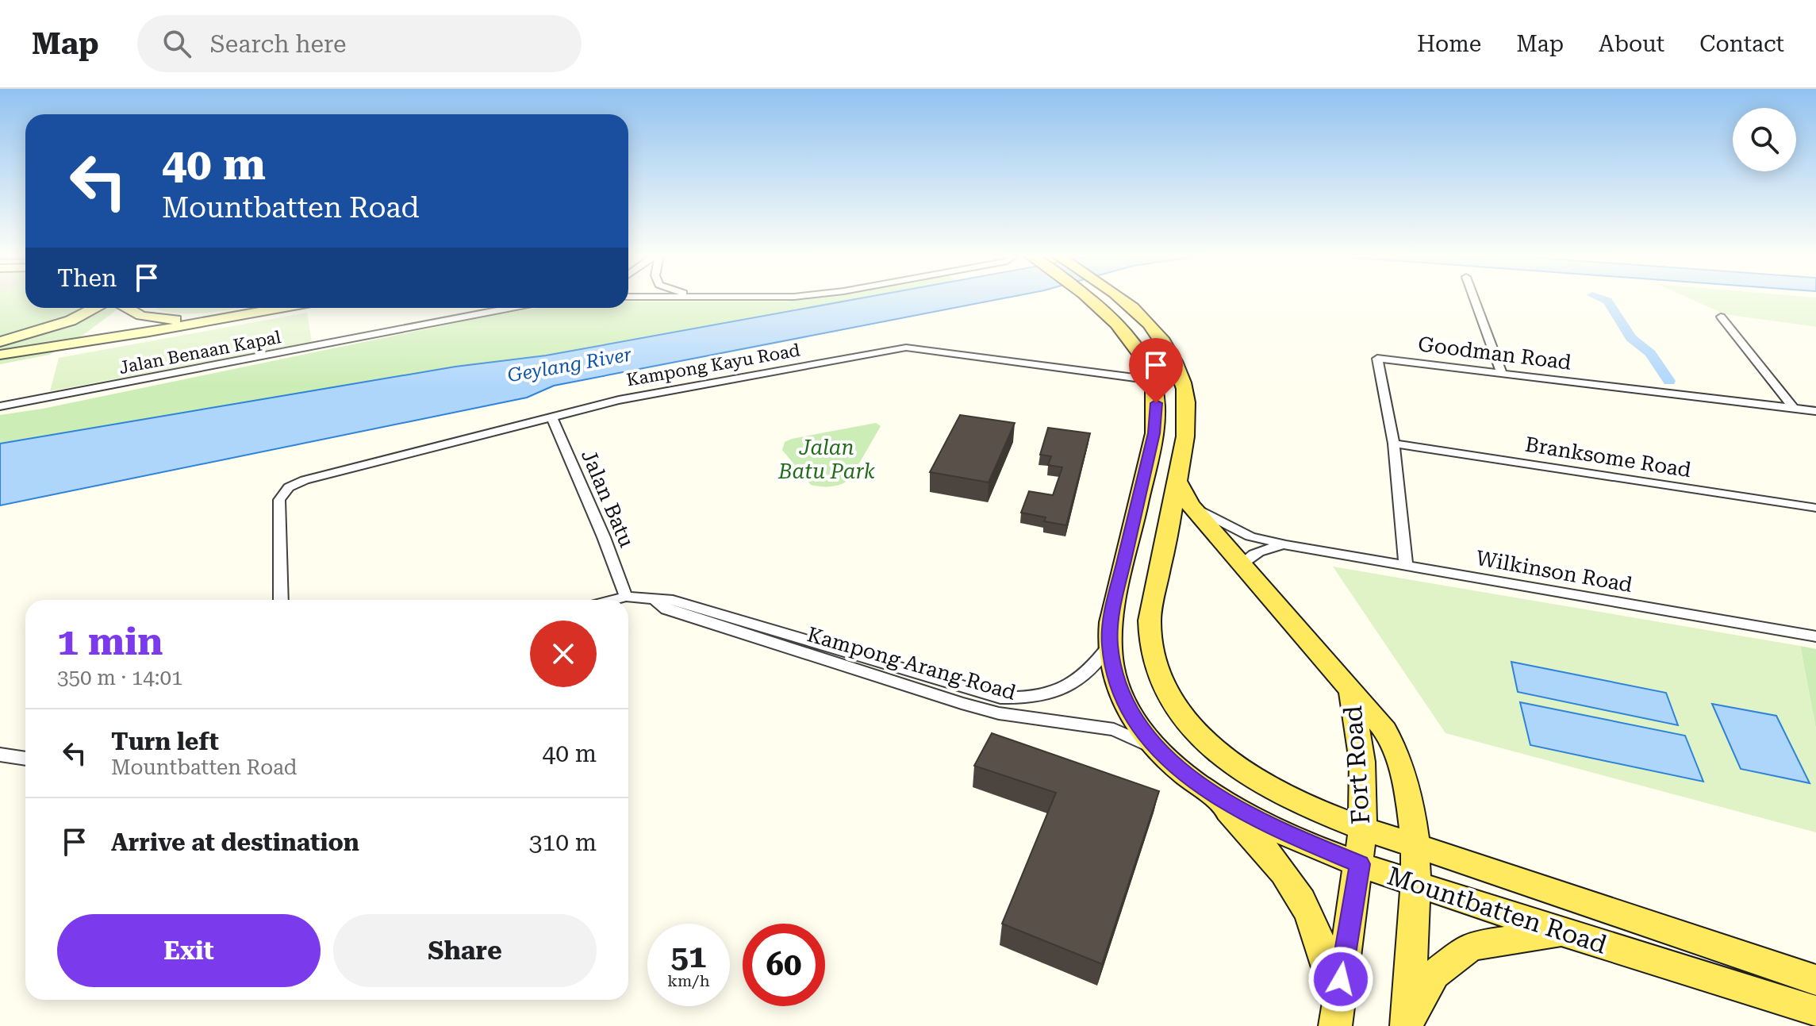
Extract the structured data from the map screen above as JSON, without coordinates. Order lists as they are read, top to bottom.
{
  "streets": {
    "main road": ["Fort Road", "Mountbatten Road"],
    "street": [
      "Jalan Benaan Kapal",
      "Goodman Road",
      "Kampong Kayu Road",
      "Branksome Road",
      "Jalan Batu",
      "Wilkinson Road",
      "Kampong Arang Road"
    ]
  },
  "crossings": [
    ["Goodman Road", "Branksome Road"],
    ["Goodman Road", "Wilkinson Road"],
    ["Kampong Kayu Road", "Jalan Batu"],
    ["Kampong Kayu Road", "Mountbatten Road"],
    ["Jalan Batu", "Kampong Arang Road"],
    ["Wilkinson Road", "Fort Road"],
    ["Kampong Arang Road", "Mountbatten Road"],
    ["Fort Road", "Mountbatten Road"]
  ],
  "water": ["Geylang River"],
  "parks": ["Jalan Batu Park"],
  "page": {
    "header": "Map",
    "search": "Search here",
    "nav": [
      "Home",
      "Map",
      "About",
      "Contact"
    ],
    "turn": ["40 m", "Mountbatten Road"],
    "then": "Then",
    "heading": ["1 min", "350 m · 14:01"],
    "list": [
      {
        "name": "Turn left",
        "note": "Mountbatten Road",
        "value": "40 m"
      },
      {
        "name": "Arrive at destination",
        "value": "310 m"
      }
    ],
    "buttons": ["Exit", "Share"],
    "speed": "51 km/h",
    "limit": "60"
  }
}
